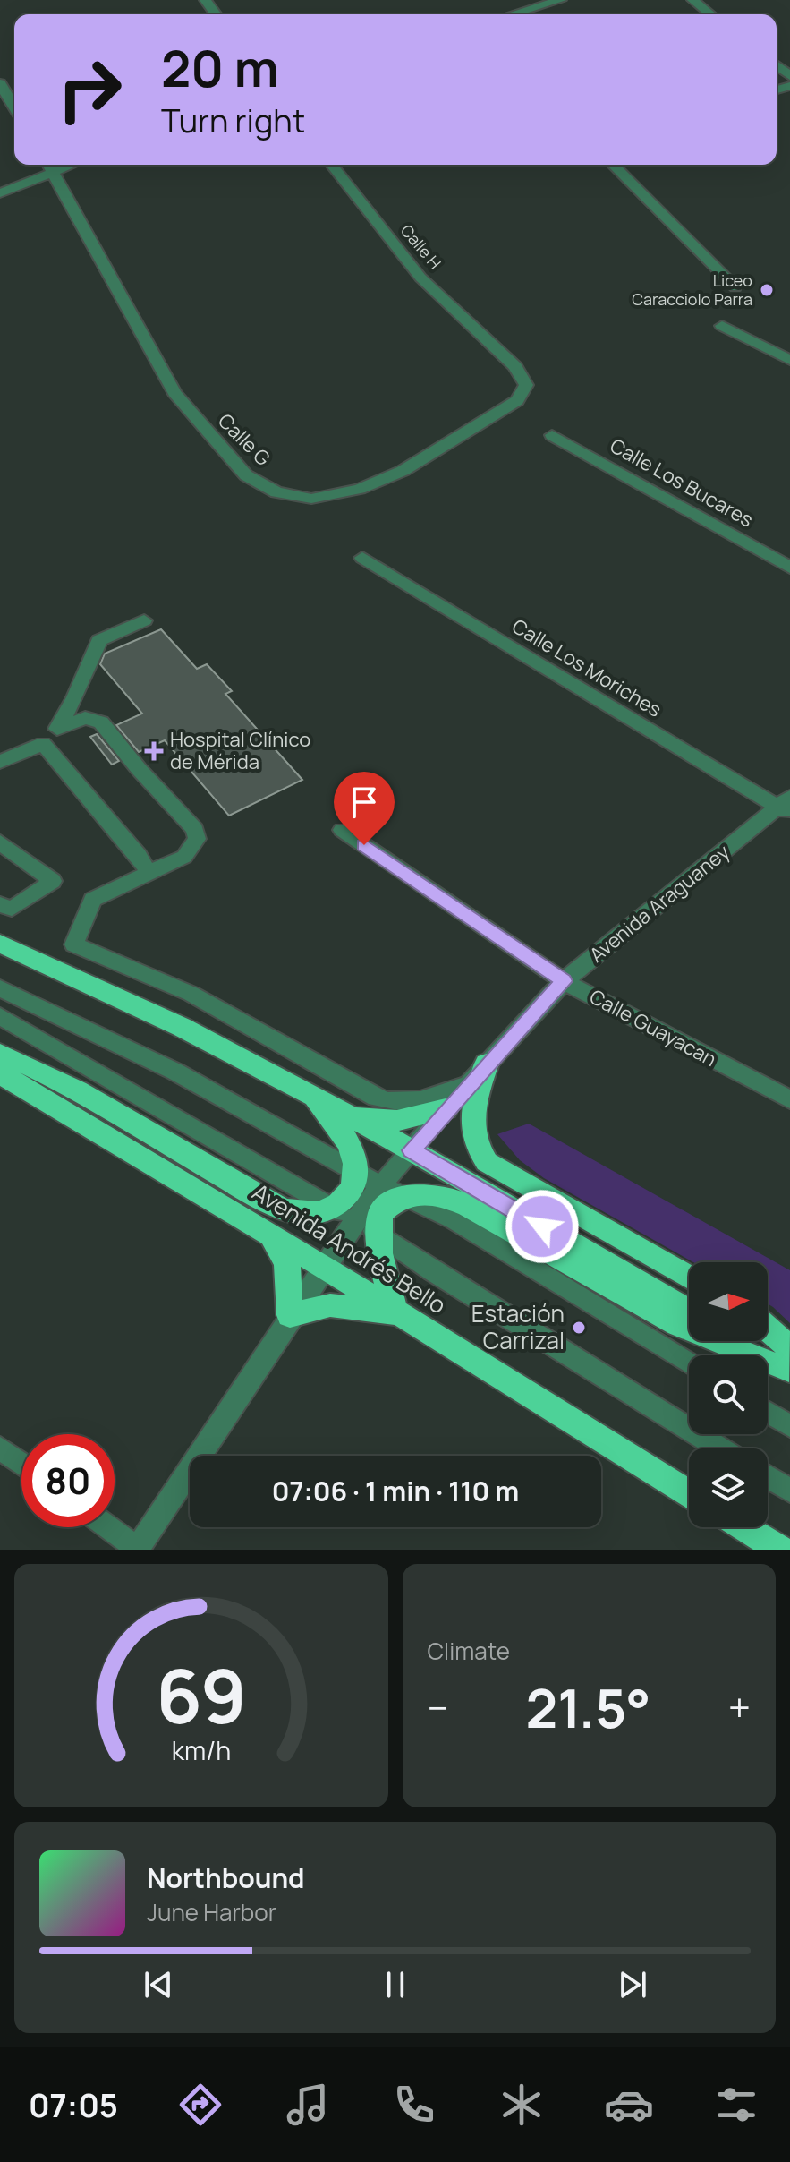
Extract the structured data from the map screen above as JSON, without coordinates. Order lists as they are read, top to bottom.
{
  "streets": {
    "highway": ["Avenida Andrés Bello"],
    "street": [
      "Calle H",
      "Calle G",
      "Calle Los Bucares",
      "Calle Los Moriches",
      "Avenida Araguaney",
      "Calle Guayacan"
    ]
  },
  "crossings": [
    ["Calle H", "Calle G"],
    ["Calle Los Moriches", "Avenida Araguaney"],
    ["Avenida Araguaney", "Calle Guayacan"],
    ["Avenida Araguaney", "Avenida Andrés Bello"]
  ],
  "places": {
    "other": ["Liceo Caracciolo Parra", "Estación Carrizal"],
    "health": ["Hospital Clínico de Mérida"]
  },
  "north": "right",
  "page": {
    "turn": ["20 m", "Turn right"],
    "limit": "80",
    "trip": "07:06 · 1 min · 110 m",
    "tile": "Climate",
    "heat": ["−", "21.5°", "+"],
    "song": ["Northbound", "June Harbor"],
    "tabs": "07:05",
    "gauge": ["69", "km/h"]
  }
}
